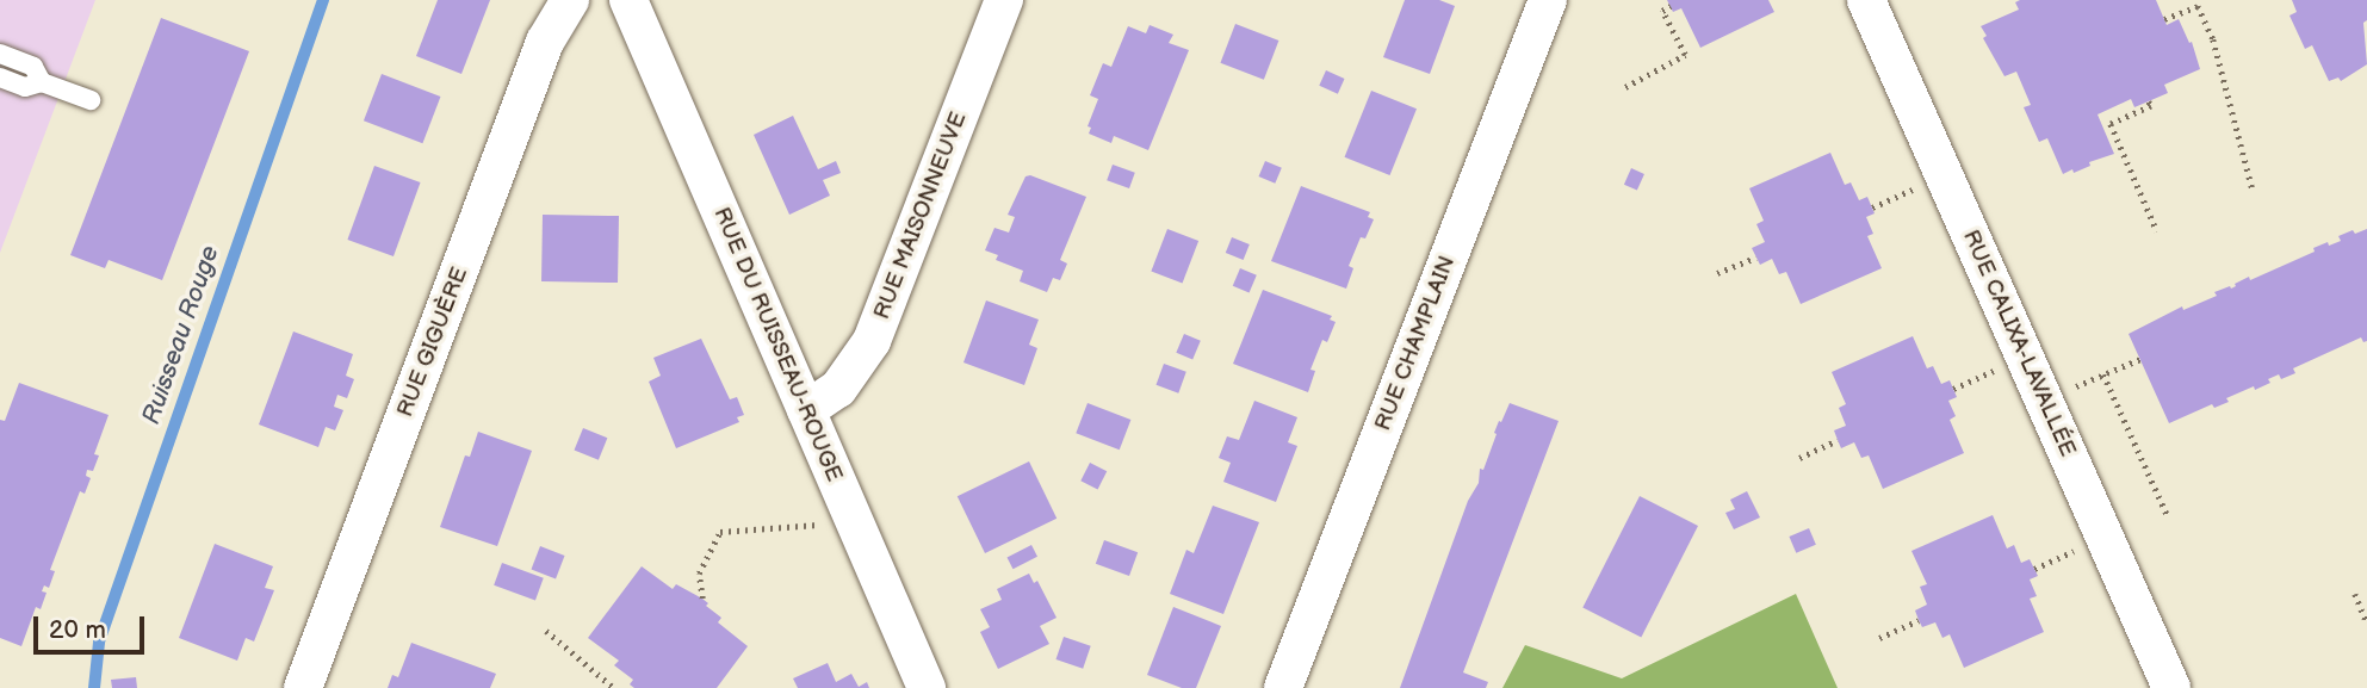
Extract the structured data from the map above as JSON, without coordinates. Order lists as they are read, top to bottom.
{
  "streets": {
    "street": [
      "RUE MAISONNEUVE",
      "RUE GIGUÈRE",
      "RUE CHAMPLAIN",
      "RUE CALIXA-LAVALLÉE",
      "RUE DU RUISSEAU-ROUGE"
    ]
  },
  "crossings": [
    ["RUE MAISONNEUVE", "RUE DU RUISSEAU-ROUGE"]
  ],
  "water": ["Ruisseau Rouge"],
  "scale_bar": "20 m"
}
